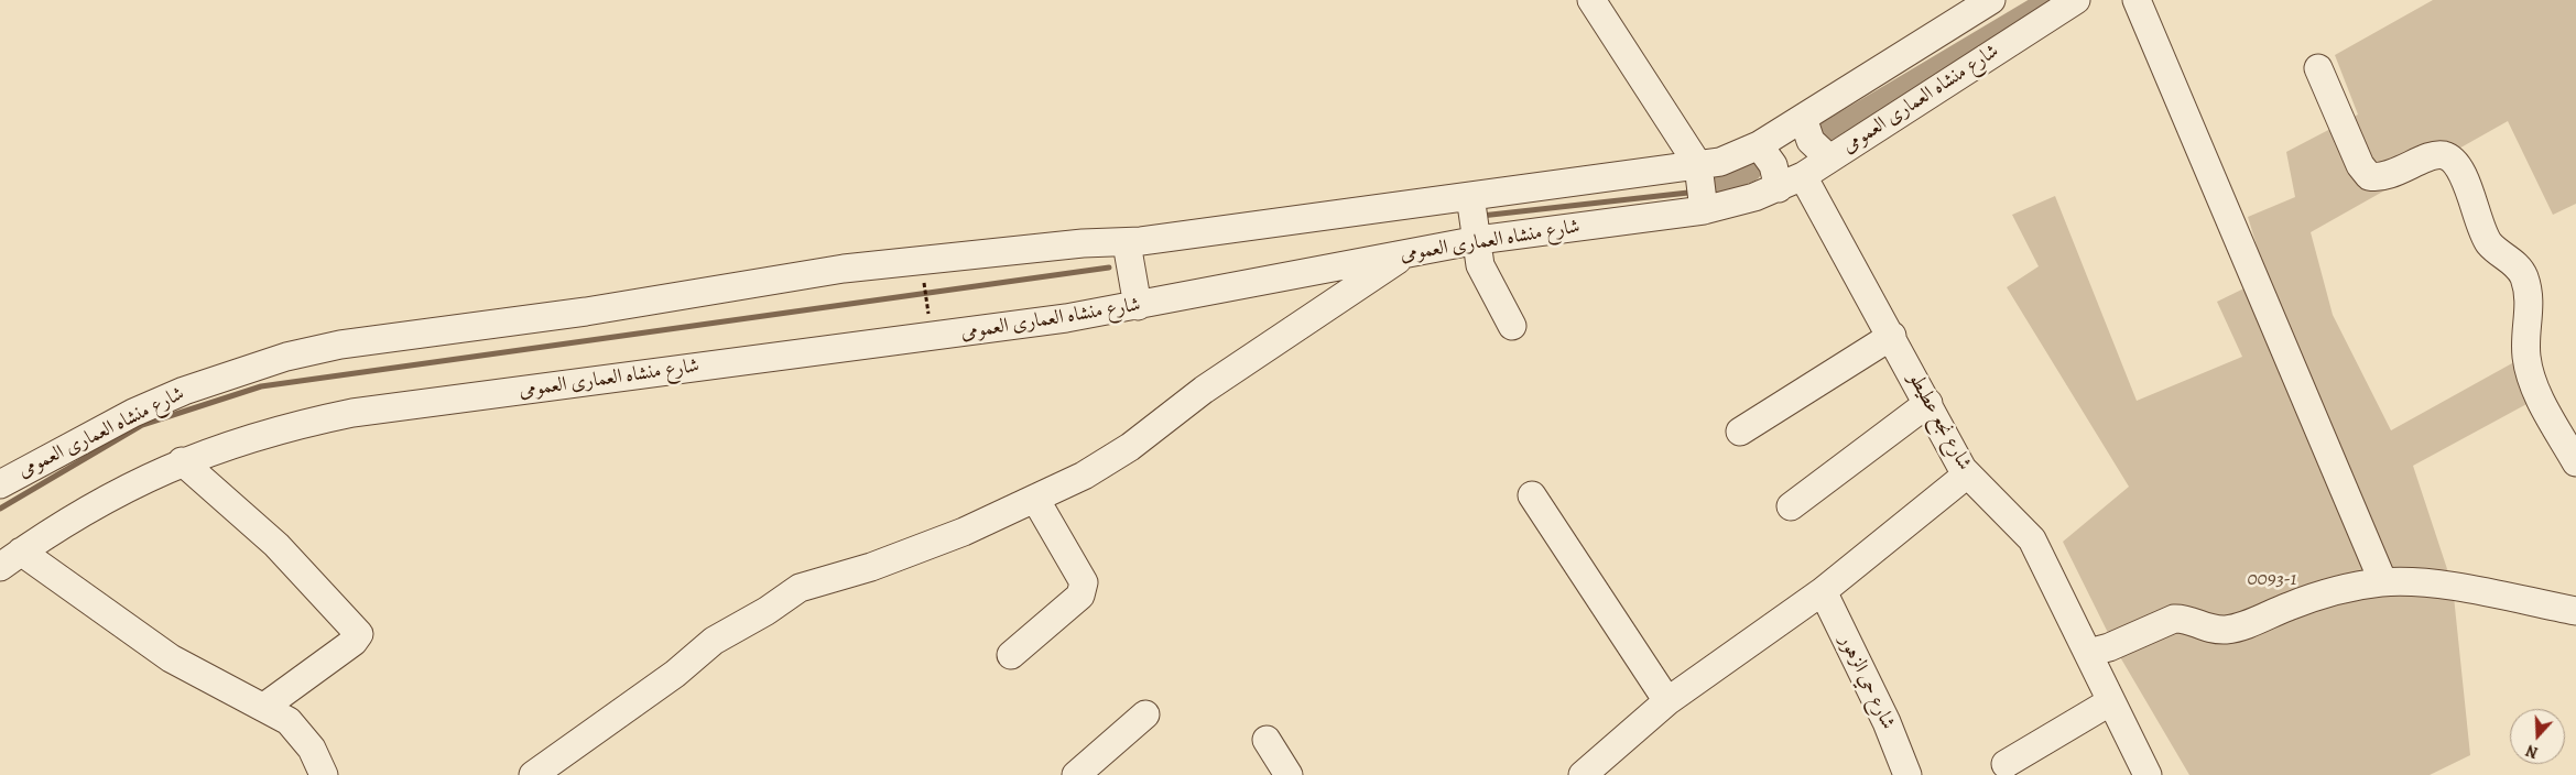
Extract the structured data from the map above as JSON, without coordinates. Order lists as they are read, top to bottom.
{
  "streets": {
    "street": ["شارع منشاه العمارى العمومى", "شارع نجع عطيطو", "شارع حي الزهور"]
  },
  "crossings": [
    ["شارع منشاه العمارى العمومى", "شارع نجع عطيطو"]
  ],
  "parks": ["0093-1"],
  "north": "bottom"
}
